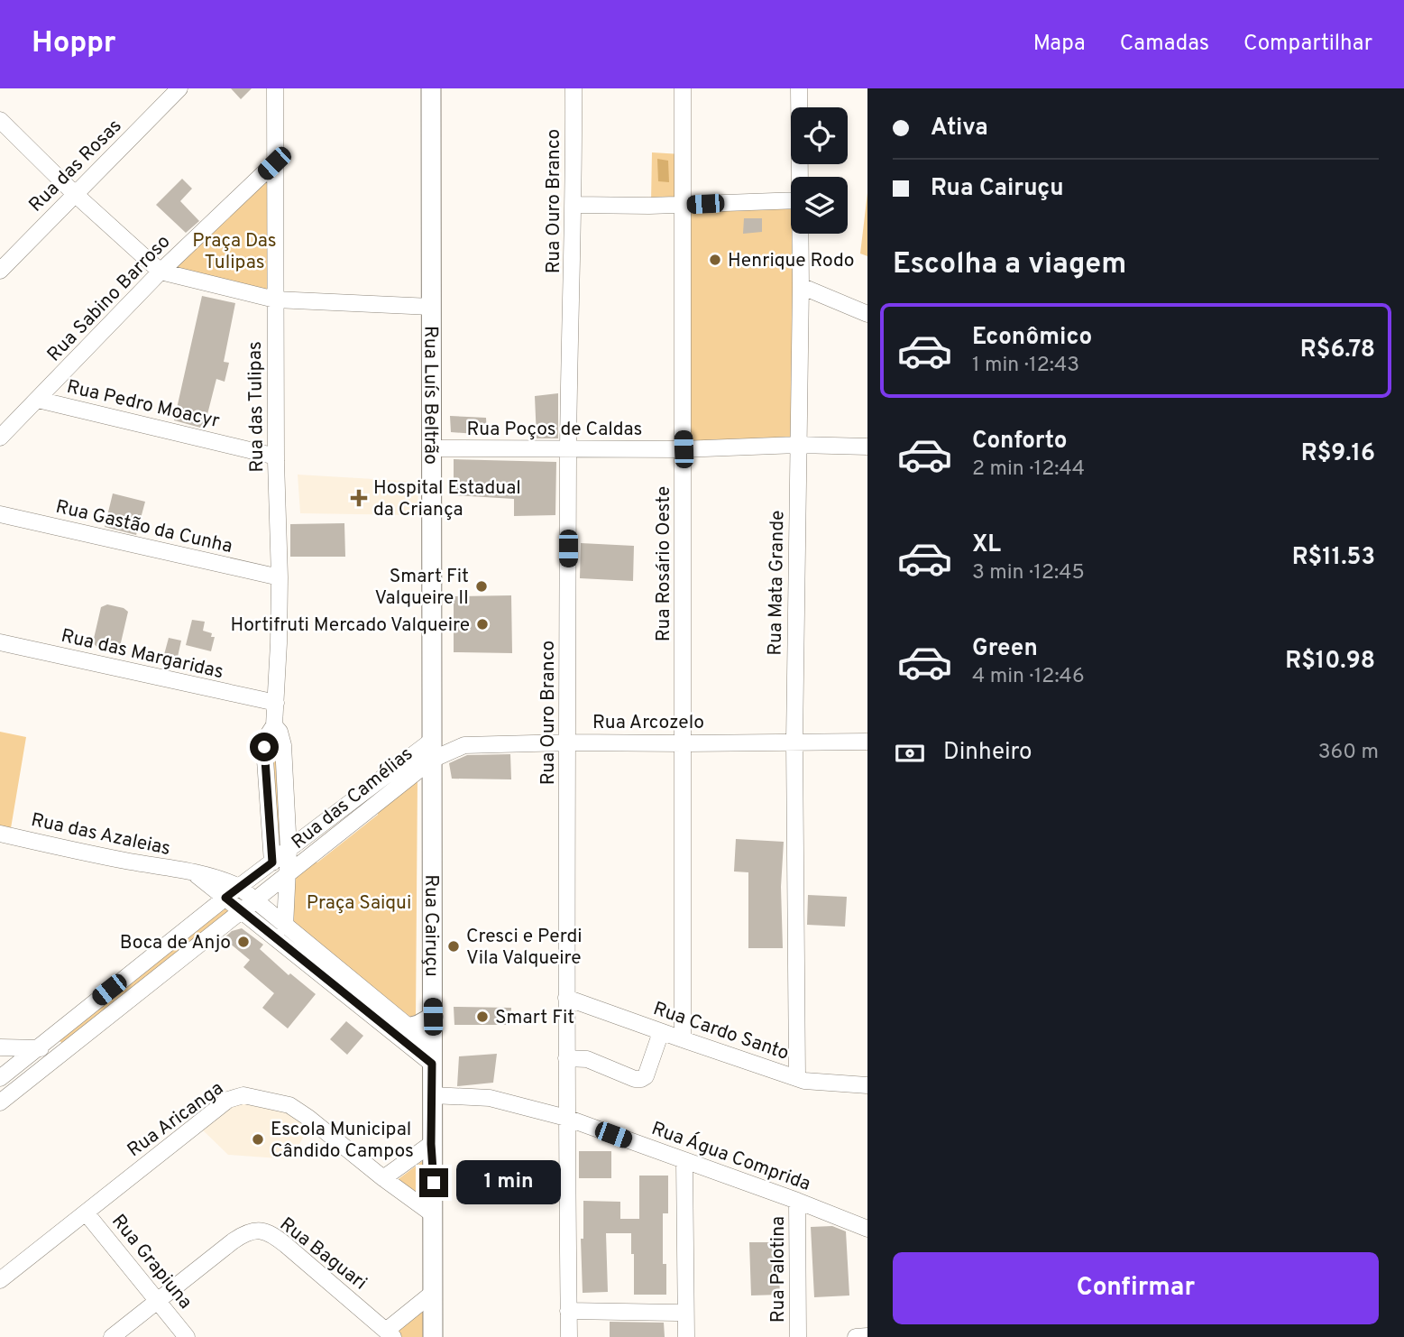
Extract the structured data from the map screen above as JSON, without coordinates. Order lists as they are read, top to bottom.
{
  "streets": {
    "main road": ["Rua Luís Beltrão", "Rua Cairuçu"],
    "street": [
      "Rua das Rosas",
      "Rua Ouro Branco",
      "Rua Sabino Barroso",
      "Rua Pedro Moacyr",
      "Rua das Tulipas",
      "Rua Poços de Caldas",
      "Rua Gastão da Cunha",
      "Rua Rosário Oeste",
      "Rua Mata Grande",
      "Rua das Margaridas",
      "Rua Arcozelo",
      "Rua das Camélias",
      "Rua das Azaleias",
      "Rua Cardo Santo",
      "Rua Aricanga",
      "Rua Água Comprida",
      "Rua Baguari",
      "Rua Grapiuna",
      "Rua Palotina"
    ]
  },
  "crossings": [
    ["Rua Ouro Branco", "Rua Poços de Caldas"],
    ["Rua Ouro Branco", "Rua Arcozelo"],
    ["Rua Ouro Branco", "Rua Cardo Santo"],
    ["Rua Ouro Branco", "Rua Água Comprida"],
    ["Rua Sabino Barroso", "Rua Pedro Moacyr"],
    ["Rua Sabino Barroso", "Rua das Tulipas"],
    ["Rua Luís Beltrão", "Rua Poços de Caldas"],
    ["Rua Luís Beltrão", "Rua das Camélias"],
    ["Rua Luís Beltrão", "Rua Cairuçu"],
    ["Rua Pedro Moacyr", "Rua das Tulipas"],
    ["Rua das Tulipas", "Rua Gastão da Cunha"],
    ["Rua das Tulipas", "Rua das Margaridas"],
    ["Rua das Tulipas", "Rua das Camélias"],
    ["Rua Poços de Caldas", "Rua Rosário Oeste"],
    ["Rua Poços de Caldas", "Rua Mata Grande"],
    ["Rua Rosário Oeste", "Rua Arcozelo"],
    ["Rua Rosário Oeste", "Rua Cardo Santo"],
    ["Rua Mata Grande", "Rua Arcozelo"],
    ["Rua Mata Grande", "Rua Cardo Santo"],
    ["Rua Arcozelo", "Rua das Camélias"],
    ["Rua Arcozelo", "Rua Cairuçu"],
    ["Rua das Camélias", "Rua das Azaleias"],
    ["Rua das Camélias", "Rua Cairuçu"],
    ["Rua Cairuçu", "Rua Aricanga"],
    ["Rua Cairuçu", "Rua Água Comprida"],
    ["Rua Cairuçu", "Rua Baguari"],
    ["Rua Aricanga", "Rua Grapiuna"],
    ["Rua Água Comprida", "Rua Palotina"],
    ["Rua Baguari", "Rua Grapiuna"]
  ],
  "parks": ["Praça Das Tulipas", "Praça Saiqui"],
  "places": {
    "other": [
      "Henrique Rodo",
      "Smart Fit Valqueire II",
      "Hortifruti Mercado Valqueire",
      "Boca de Anjo",
      "Cresci e Perdi Vila Valqueire",
      "Smart Fit",
      "Escola Municipal Cândido Campos"
    ],
    "health": ["Hospital Estadual da Criança"]
  },
  "page": {
    "header": "Hoppr",
    "nav": ["Mapa", "Camadas", "Compartilhar"],
    "banner": ["Ativa", "Rua Cairuçu"],
    "heading": "Escolha a viagem",
    "list": [
      {
        "name": "Econômico",
        "note": "1 min · 12:43",
        "value": "R$6.78"
      },
      {
        "name": "Conforto",
        "note": "2 min · 12:44",
        "value": "R$9.16"
      },
      {
        "name": "XL",
        "note": "3 min · 12:45",
        "value": "R$11.53"
      },
      {
        "name": "Green",
        "note": "4 min · 12:46",
        "value": "R$10.98"
      }
    ],
    "pay": ["Dinheiro", "360 m"],
    "bubble": "1 min",
    "buttons": "Confirmar"
  }
}
